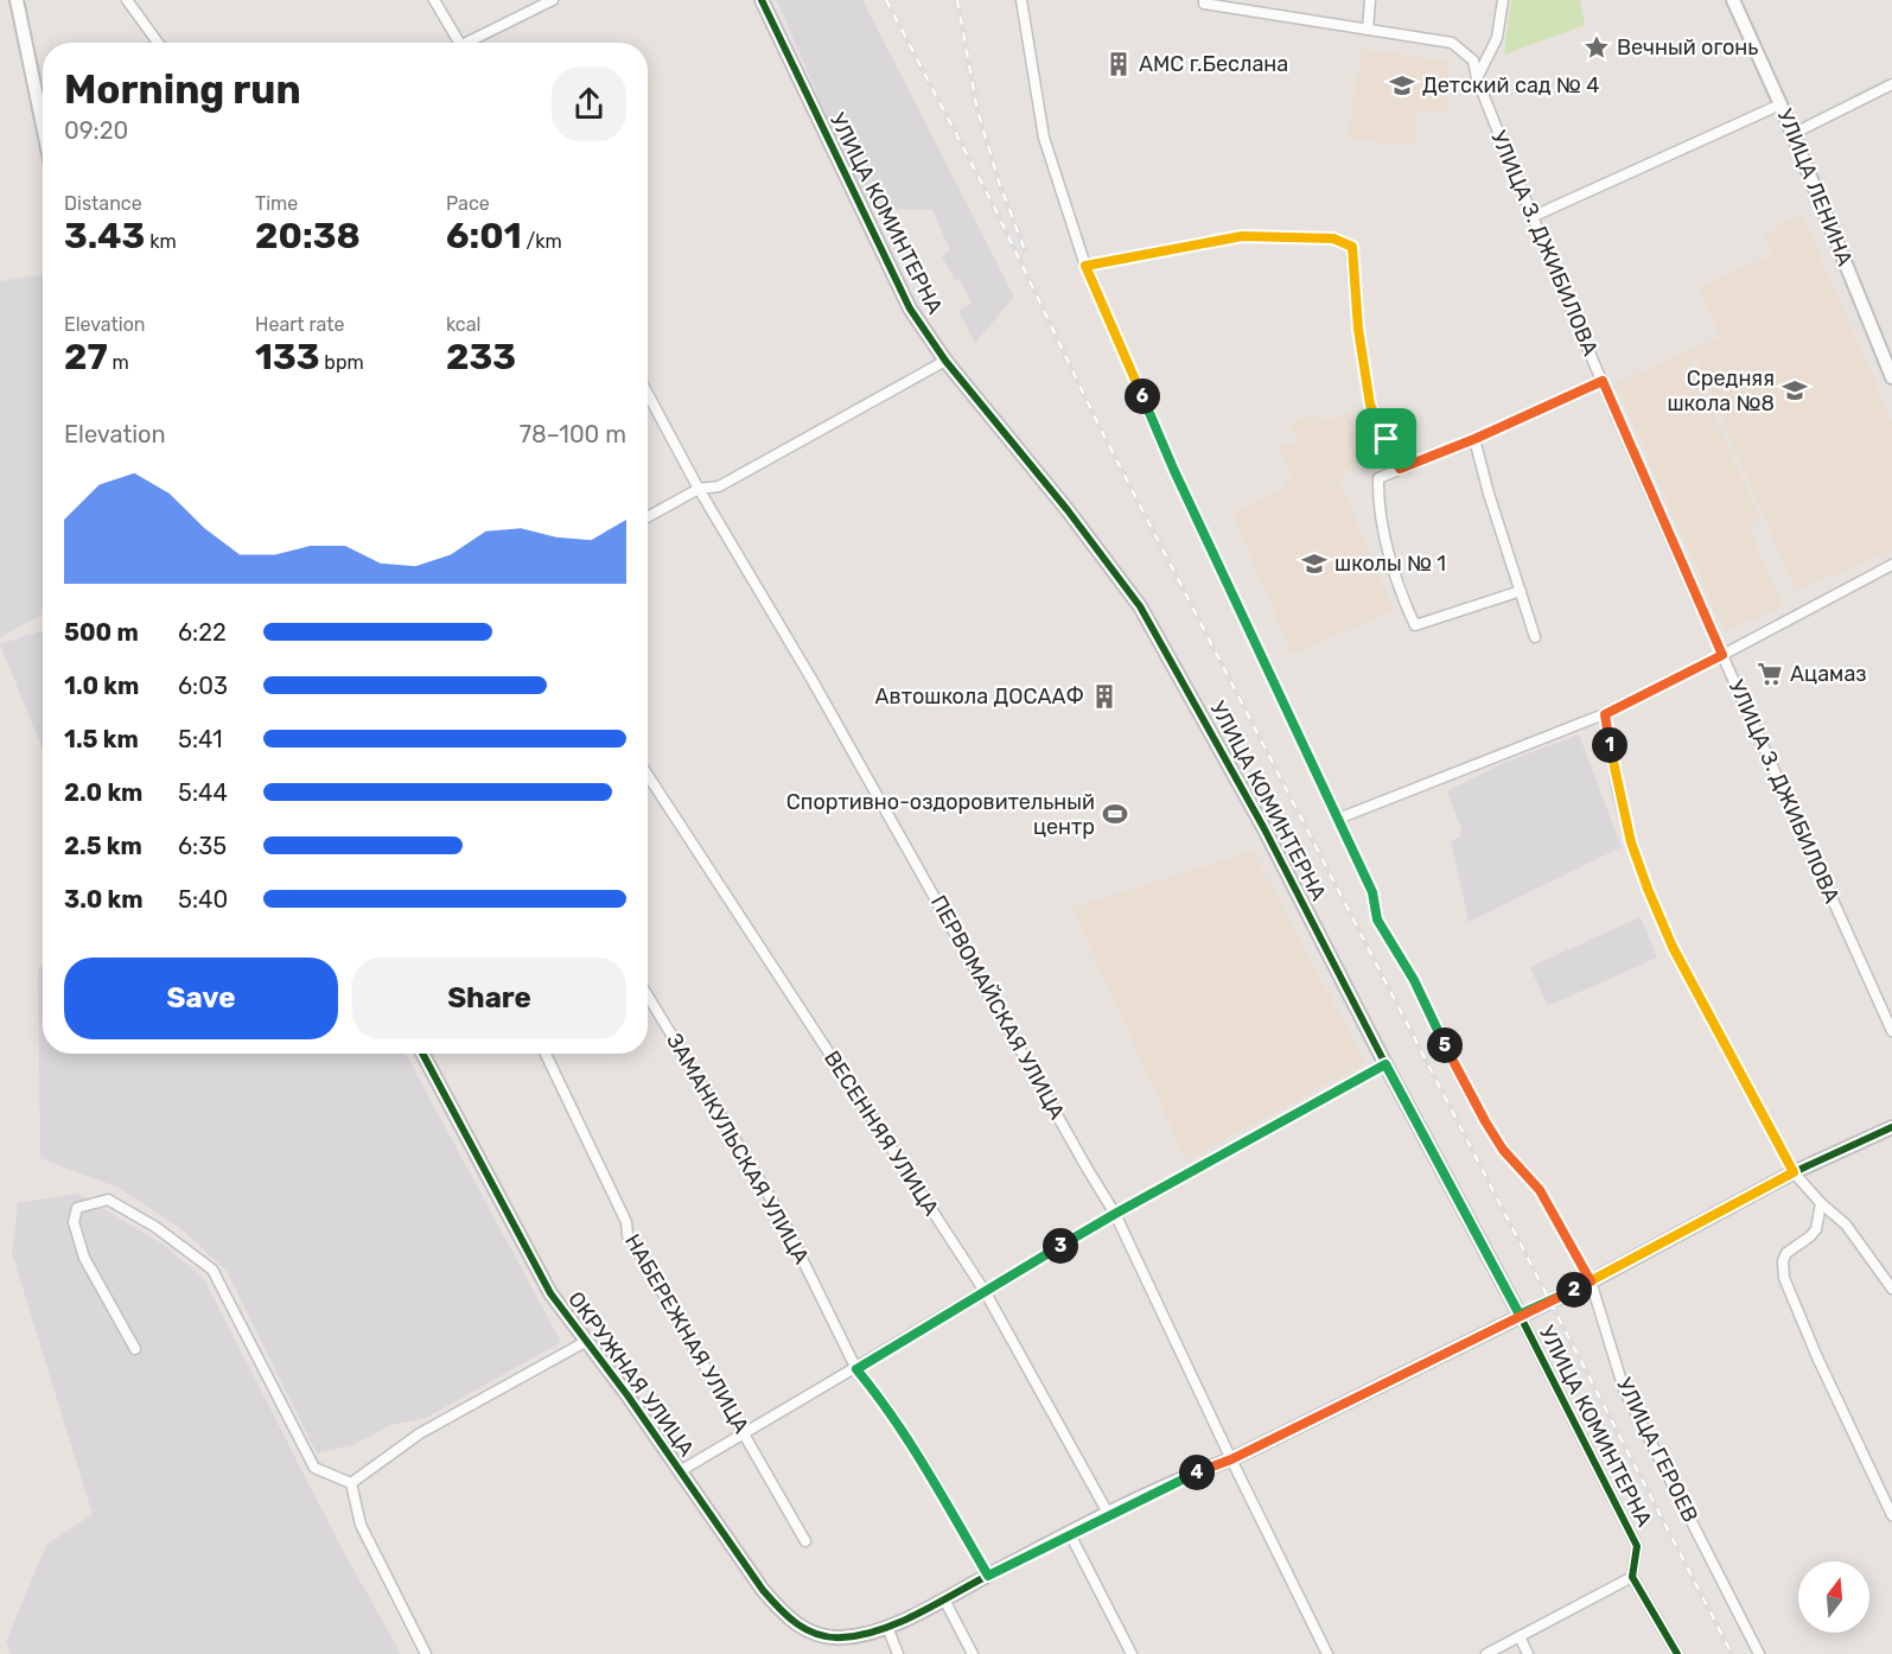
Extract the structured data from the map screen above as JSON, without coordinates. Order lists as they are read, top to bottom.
{
  "streets": {
    "street": [
      "УЛИЦА ЛЕНИНА",
      "УЛИЦА КОМИНТЕРНА",
      "УЛИЦА З. ДЖИБИЛОВА",
      "ПЕРВОМАЙСКАЯ УЛИЦА",
      "ВЕСЕННЯЯ УЛИЦА",
      "ЗАМАНКУЛЬСКАЯ УЛИЦА",
      "НАБЕРЕЖНАЯ УЛИЦА",
      "ОКРУЖНАЯ УЛИЦА",
      "УЛИЦА ГЕРОЕВ"
    ]
  },
  "crossings": [
    ["УЛИЦА КОМИНТЕРНА", "ОКРУЖНАЯ УЛИЦА"],
    ["ПЕРВОМАЙСКАЯ УЛИЦА", "ОКРУЖНАЯ УЛИЦА"],
    ["ВЕСЕННЯЯ УЛИЦА", "ОКРУЖНАЯ УЛИЦА"],
    ["ЗАМАНКУЛЬСКАЯ УЛИЦА", "ОКРУЖНАЯ УЛИЦА"],
    ["ОКРУЖНАЯ УЛИЦА", "УЛИЦА ГЕРОЕВ"]
  ],
  "places": {
    "place": ["Вечный огонь"],
    "building": ["АМС г.Беслана", "Автошкола ДОСААФ"],
    "school or university": ["Детский сад № 4", "Средняя школа №8", "школы № 1"],
    "supermarket": ["Ацамаз"],
    "sports": ["Спортивно-оздоровительный центр"]
  },
  "north": "top",
  "page": {
    "heading": ["Morning run", "09:20"],
    "stats": [
      ["Distance", "3.43 km"],
      ["Time", "20:38"],
      ["Pace", "6:01 /km"],
      ["Elevation", "27 m"],
      ["Heart rate", "133 bpm"],
      ["kcal", "233"]
    ],
    "pins": [
      "6",
      "1",
      "5",
      "3",
      "2",
      "4"
    ],
    "chart": ["Elevation", "78–100 m"],
    "list": [
      {
        "name": "500 m",
        "note": "6:22"
      },
      {
        "name": "1.0 km",
        "note": "6:03"
      },
      {
        "name": "1.5 km",
        "note": "5:41"
      },
      {
        "name": "2.0 km",
        "note": "5:44"
      },
      {
        "name": "2.5 km",
        "note": "6:35"
      },
      {
        "name": "3.0 km",
        "note": "5:40"
      }
    ],
    "buttons": ["Save", "Share"]
  }
}
